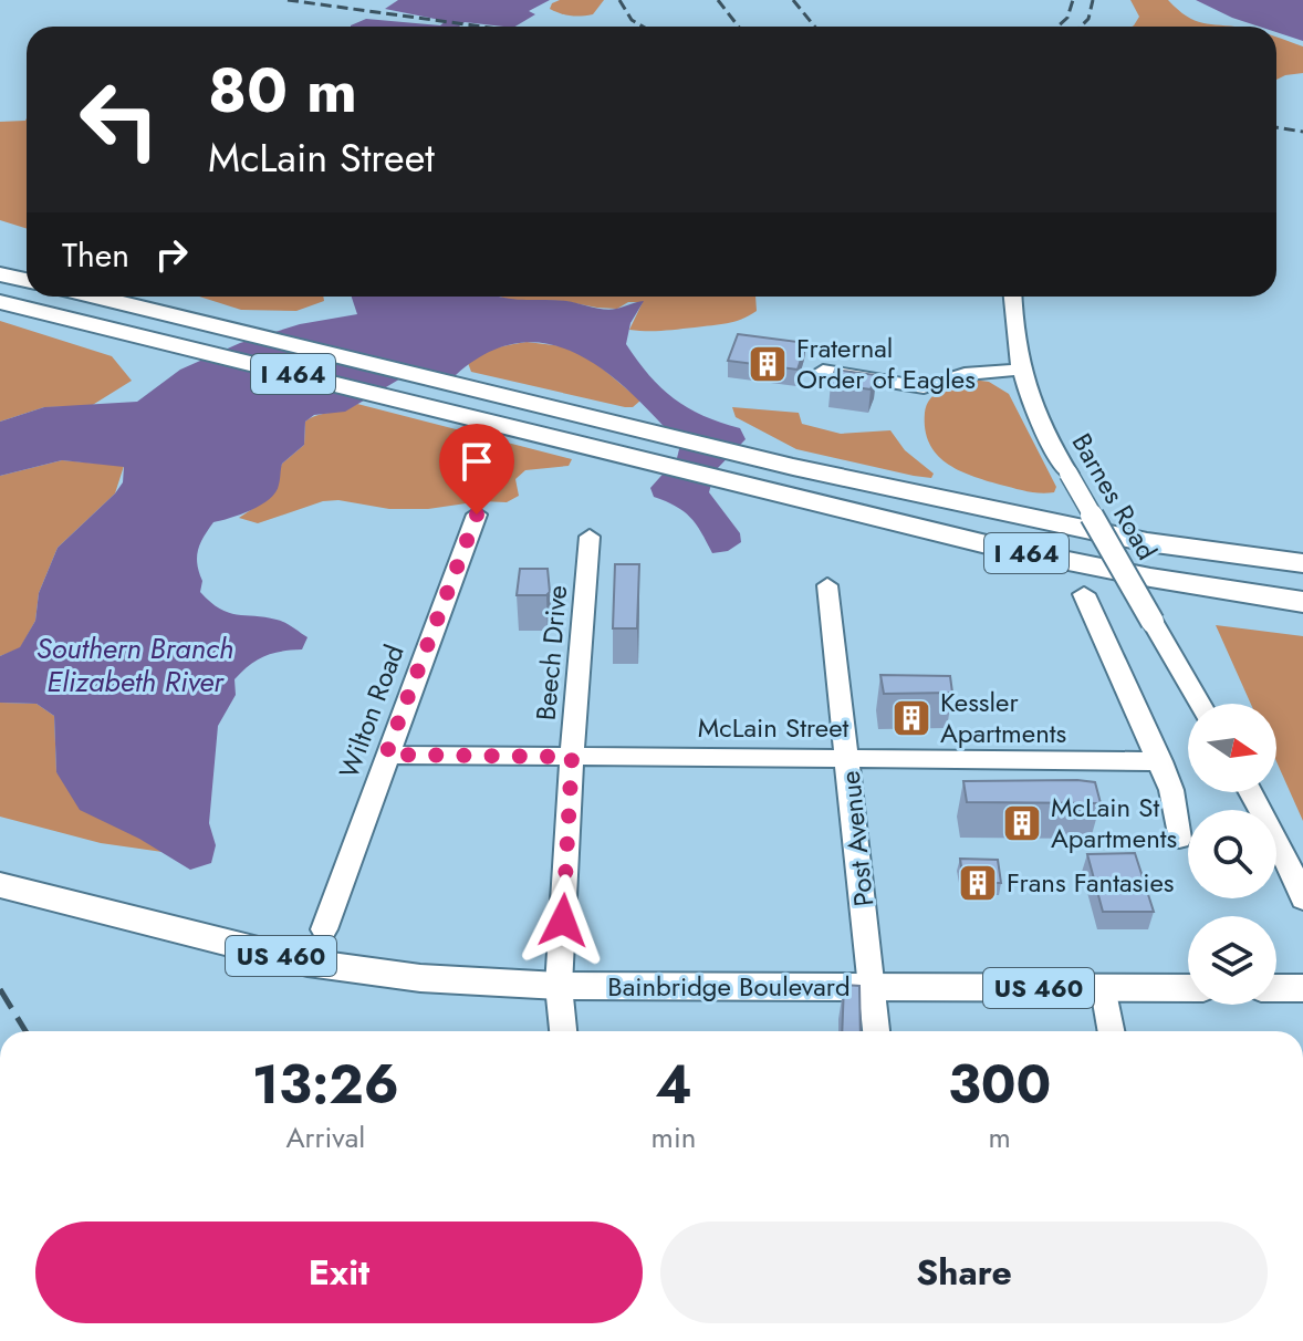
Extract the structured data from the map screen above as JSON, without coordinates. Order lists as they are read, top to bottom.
{
  "streets": {
    "highway": ["I 464"],
    "main road": ["US 460", "Bainbridge Boulevard"],
    "street": [
      "Barnes Road",
      "Beech Drive",
      "Wilton Road",
      "McLain Street",
      "Post Avenue"
    ]
  },
  "crossings": [
    ["Beech Drive", "McLain Street"],
    ["Beech Drive", "Bainbridge Boulevard"],
    ["Wilton Road", "McLain Street"],
    ["McLain Street", "Post Avenue"],
    ["Post Avenue", "Bainbridge Boulevard"]
  ],
  "water": ["Southern Branch Elizabeth River"],
  "places": {
    "building": [
      "Fraternal Order of Eagles",
      "Kessler Apartments",
      "McLain St Apartments",
      "Frans Fantasies"
    ]
  },
  "north": "right",
  "page": {
    "turn": ["80 m", "McLain Street"],
    "then": "Then",
    "eta": [
      "13:26",
      "Arrival",
      "4",
      "min",
      "300",
      "m"
    ],
    "buttons": ["Exit", "Share"]
  }
}
